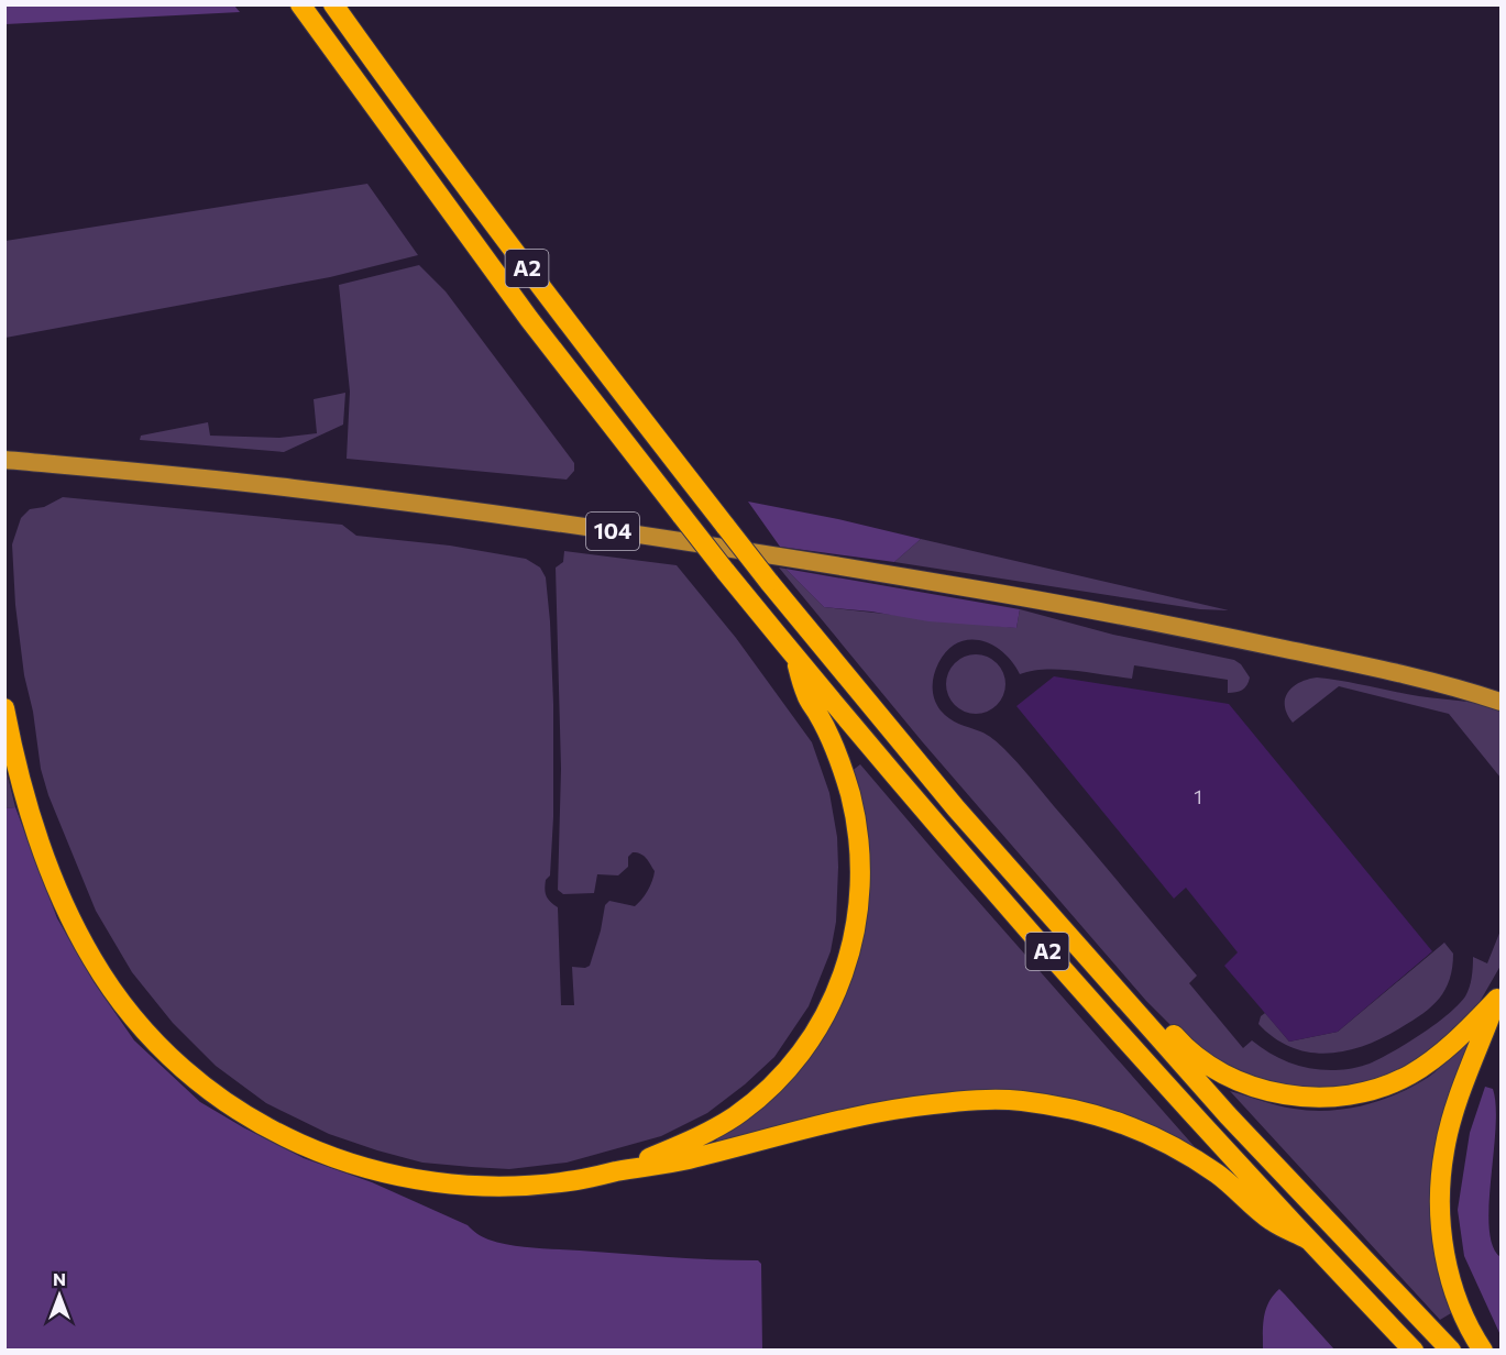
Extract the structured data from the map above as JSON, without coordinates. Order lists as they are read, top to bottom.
{
  "streets": {
    "highway": ["A2"],
    "main road": ["104"]
  },
  "house_numbers": ["1"],
  "north": "top"
}
